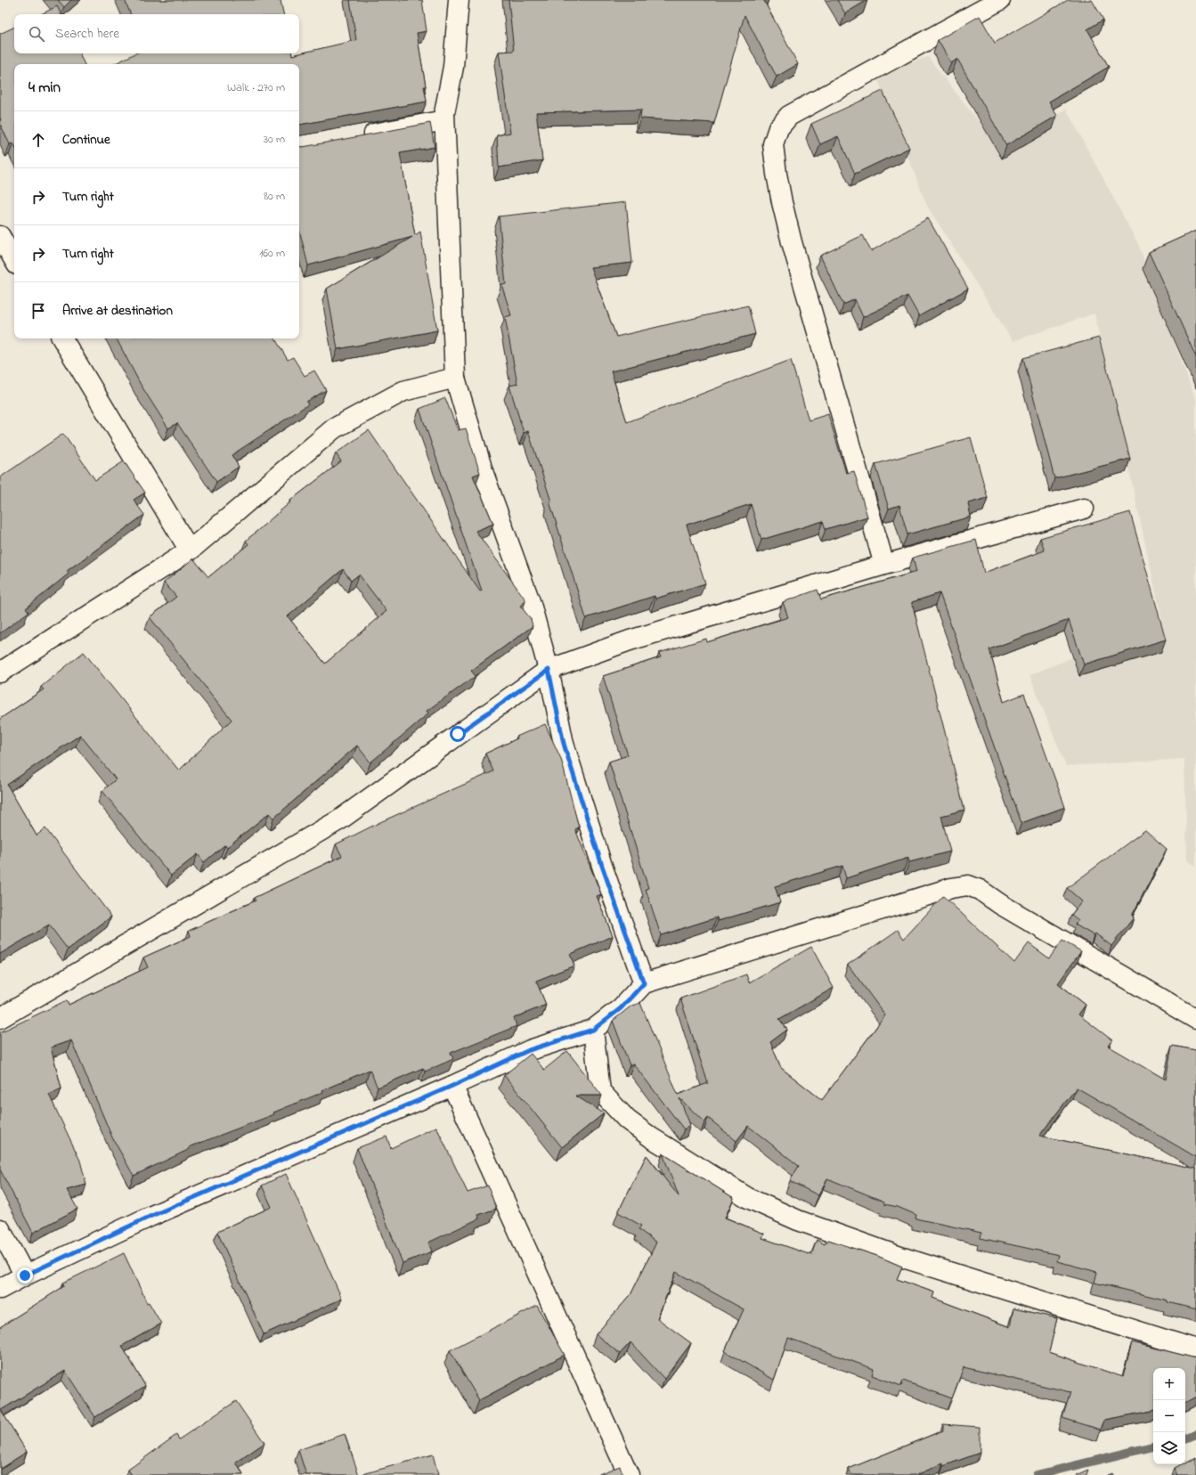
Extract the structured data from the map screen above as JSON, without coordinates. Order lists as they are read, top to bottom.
{
  "page": {
    "search": "Search here",
    "heading": ["4 min", "Walk · 270 m"],
    "list": [
      ["Continue", "30 m"],
      ["Turn right", "80 m"],
      ["Turn right", "160 m"],
      "Arrive at destination"
    ],
    "map_buttons": ["+", "−"]
  }
}
